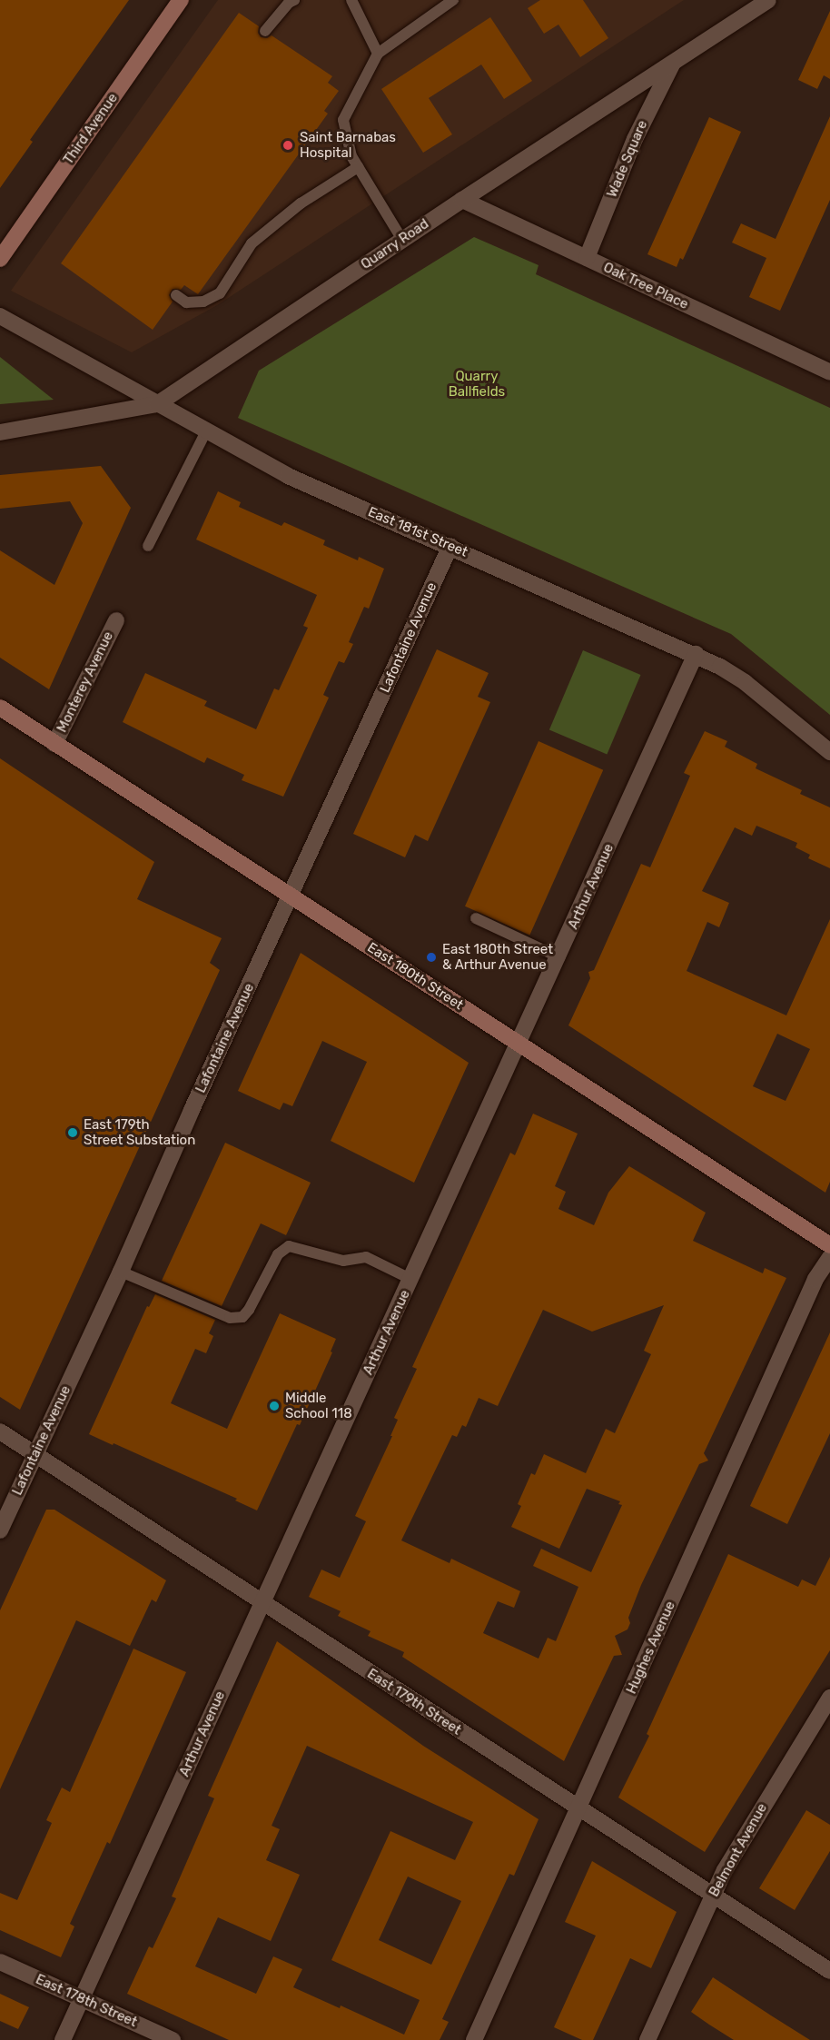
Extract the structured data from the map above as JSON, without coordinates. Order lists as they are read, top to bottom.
{
  "streets": {
    "main road": ["Third Avenue", "East 180th Street"],
    "street": [
      "Wade Square",
      "Quarry Road",
      "Oak Tree Place",
      "East 181st Street",
      "Lafontaine Avenue",
      "Monterey Avenue",
      "Arthur Avenue",
      "Hughes Avenue",
      "East 179th Street",
      "Belmont Avenue",
      "East 178th Street"
    ]
  },
  "crossings": [
    ["Wade Square", "Quarry Road"],
    ["Wade Square", "Oak Tree Place"],
    ["Quarry Road", "Oak Tree Place"],
    ["Quarry Road", "East 181st Street"],
    ["East 181st Street", "Lafontaine Avenue"],
    ["East 181st Street", "Arthur Avenue"],
    ["Lafontaine Avenue", "East 180th Street"],
    ["Lafontaine Avenue", "East 179th Street"],
    ["Monterey Avenue", "East 180th Street"],
    ["Arthur Avenue", "East 180th Street"],
    ["Arthur Avenue", "East 179th Street"],
    ["Arthur Avenue", "East 178th Street"],
    ["Hughes Avenue", "East 179th Street"],
    ["East 179th Street", "Belmont Avenue"]
  ],
  "parks": ["Quarry Ballfields"],
  "places": [
    "Saint Barnabas Hospital",
    "East 180th Street & Arthur Avenue",
    "East 179th Street Substation",
    "Middle School 118"
  ]
}
